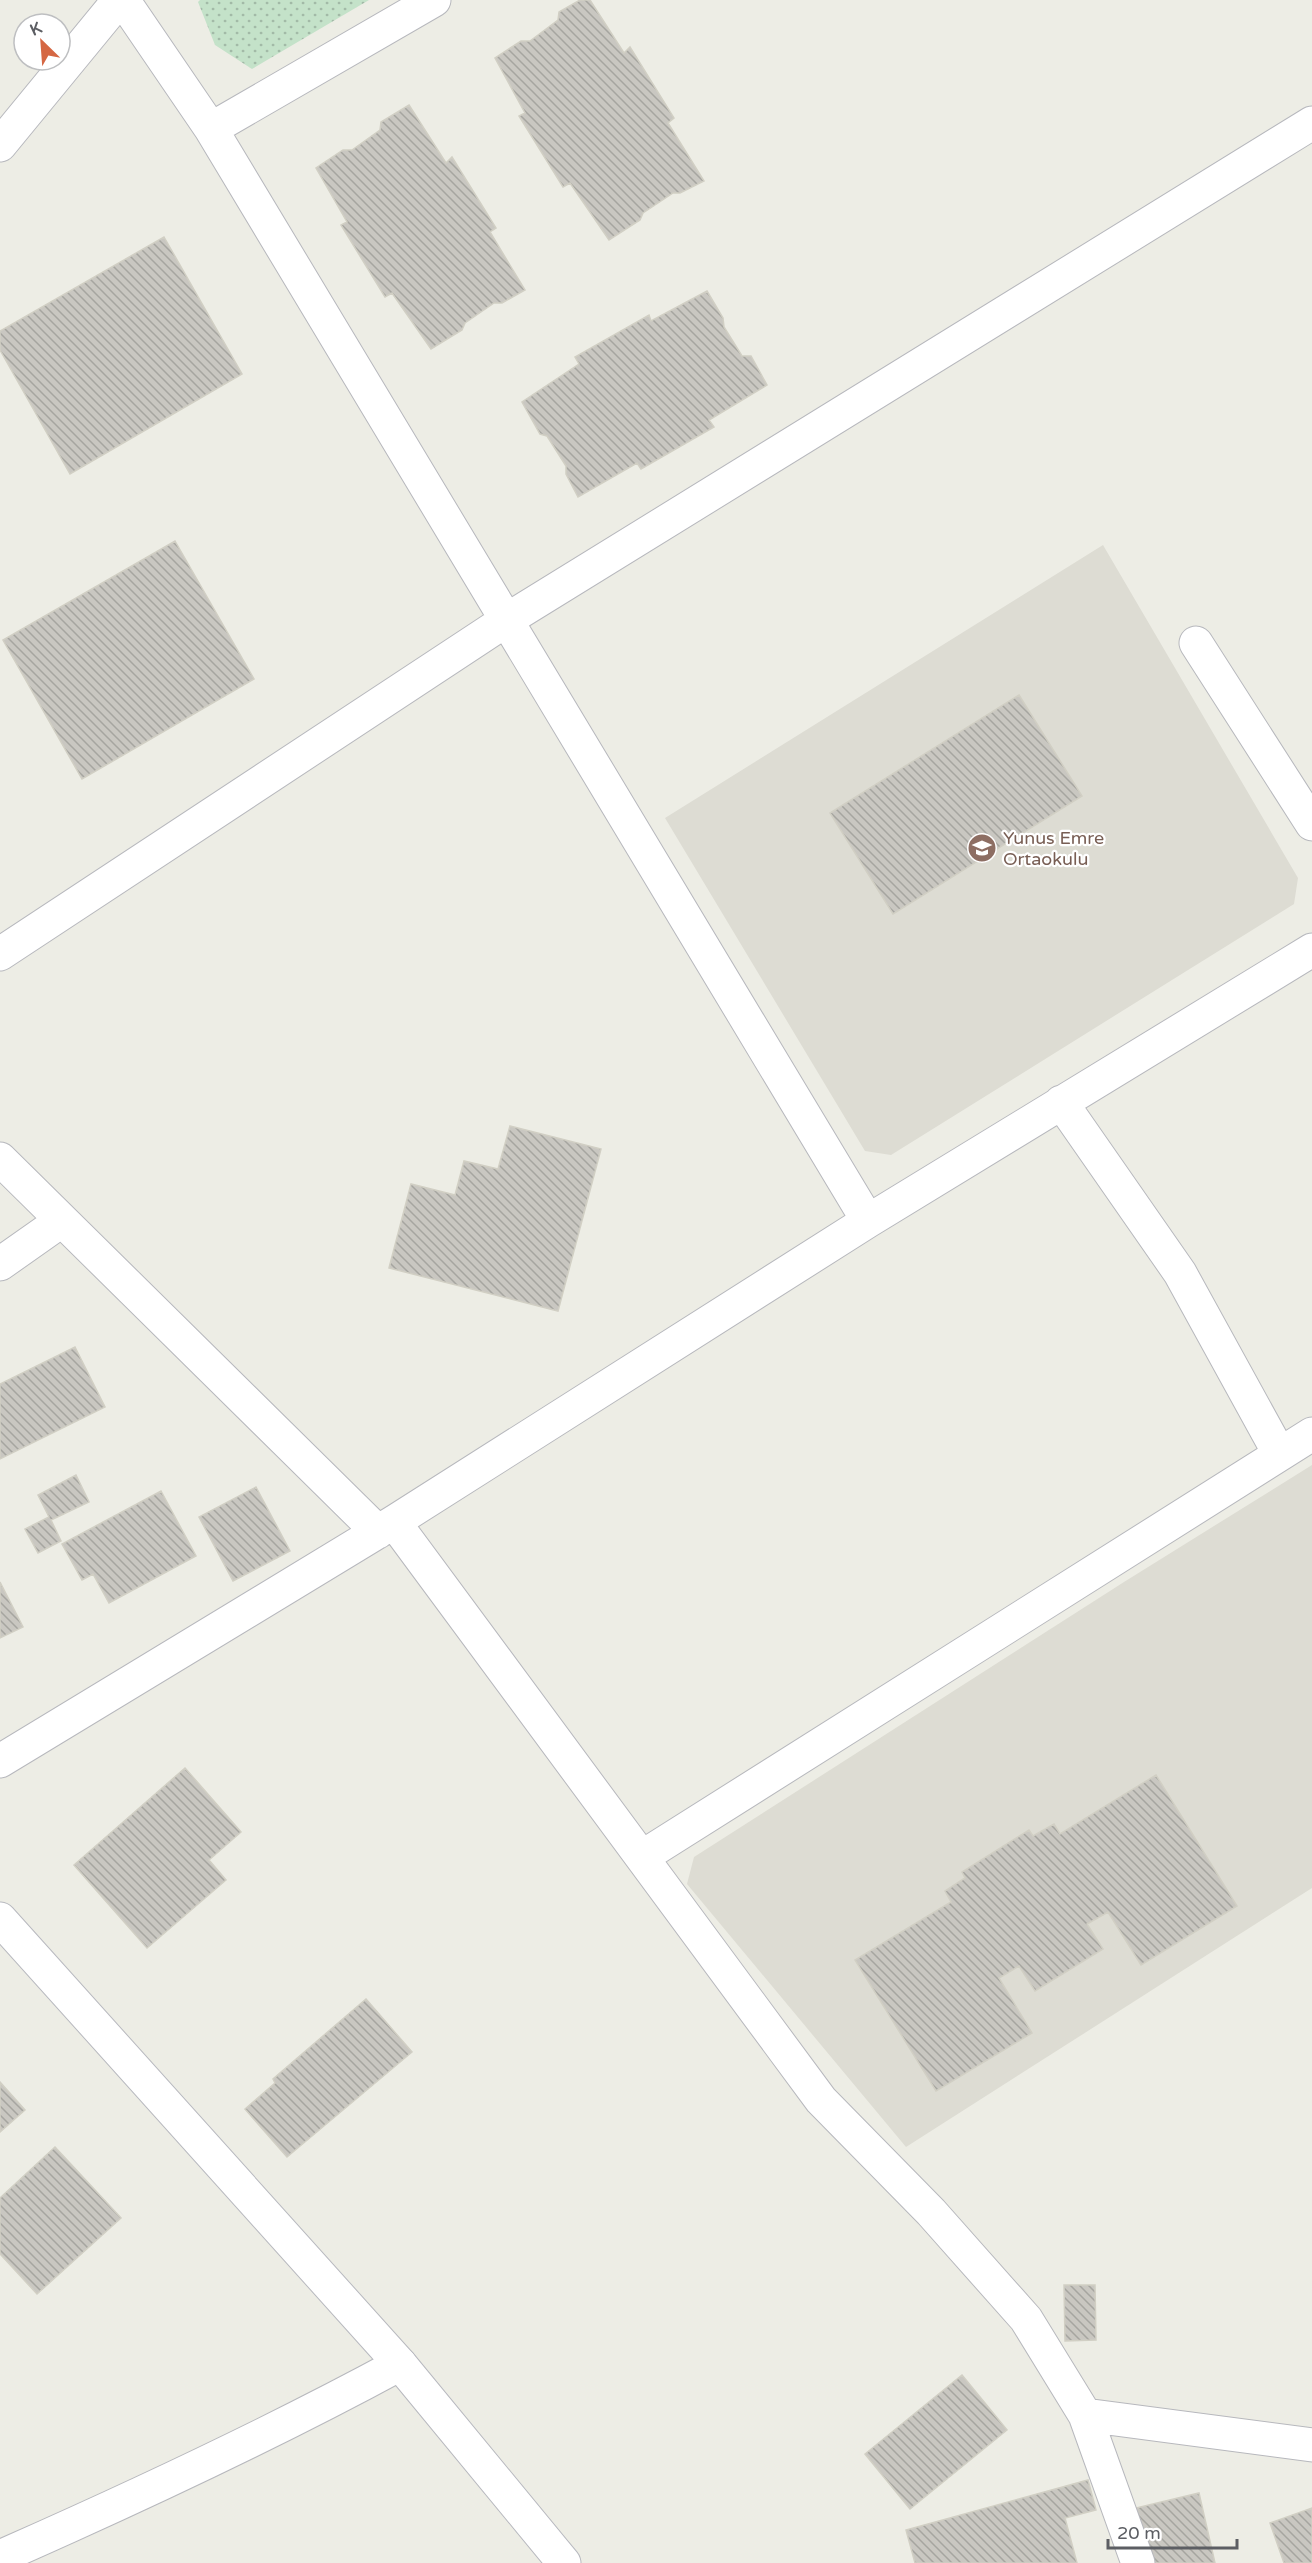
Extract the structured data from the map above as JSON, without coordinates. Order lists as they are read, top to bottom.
{
  "places": {
    "school or university": ["Yunus Emre Ortaokulu"]
  },
  "scale_bar": "20 m",
  "north": "top left"
}
